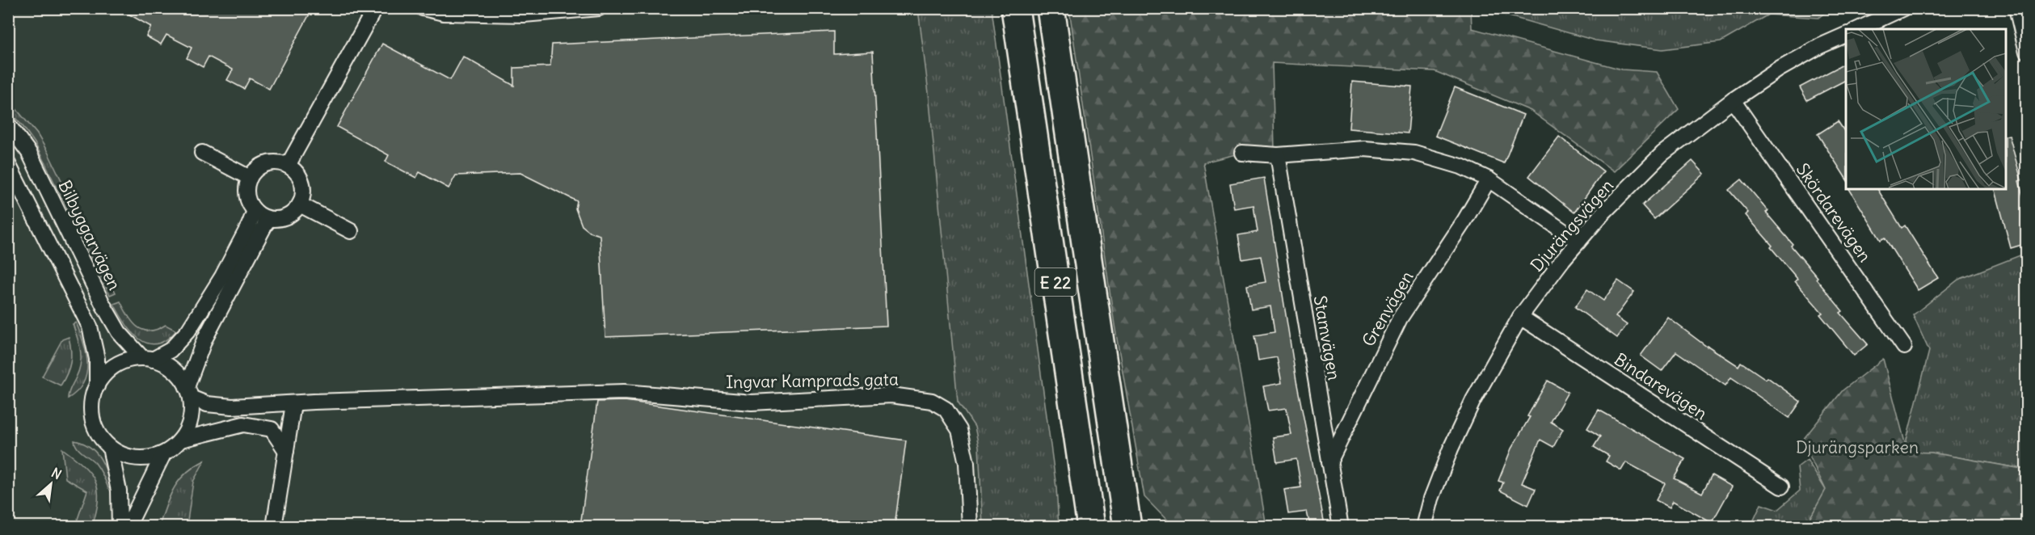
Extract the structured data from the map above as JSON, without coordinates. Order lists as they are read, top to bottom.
{
  "streets": {
    "highway": ["E 22"],
    "street": [
      "Skördarevägen",
      "Djurängsvägen",
      "Bilbyggarvägen",
      "Grenvägen",
      "Stamvägen",
      "Ingvar Kamprads gata",
      "Bindarevägen"
    ]
  },
  "crossings": [
    ["Skördarevägen", "Djurängsvägen"],
    ["Djurängsvägen", "Bindarevägen"],
    ["Bilbyggarvägen", "Ingvar Kamprads gata"],
    ["Grenvägen", "Stamvägen"]
  ],
  "parks": ["Djurängsparken"],
  "north": "top right"
}
